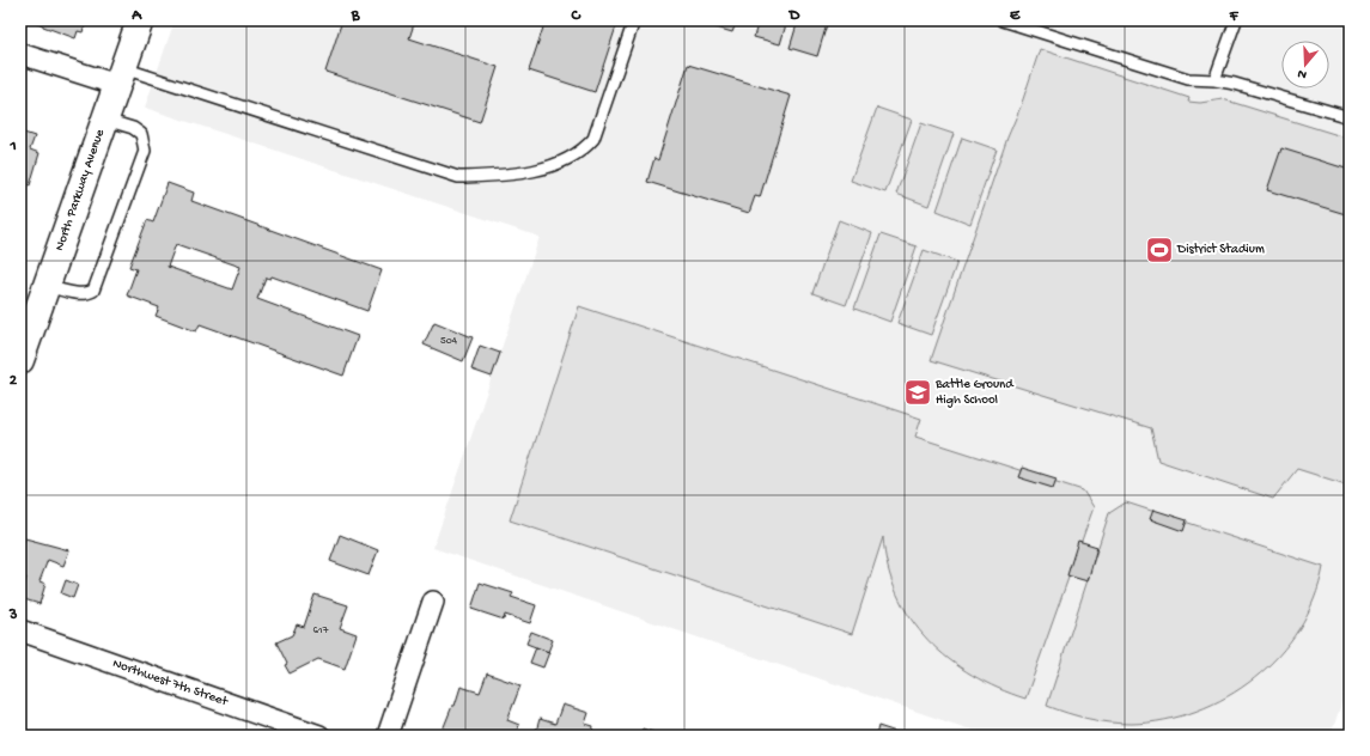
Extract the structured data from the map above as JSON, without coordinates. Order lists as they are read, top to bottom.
{
  "streets": {
    "street": ["North Parkway Avenue", "Northwest 7th Street"]
  },
  "places": {
    "sports": ["District Stadium"],
    "school or university": ["Battle Ground High School"]
  },
  "house_numbers": ["504", "617"],
  "north": "bottom",
  "grid": {
    "columns": [
      "A",
      "B",
      "C",
      "D",
      "E",
      "F"
    ],
    "rows": ["1", "2", "3"]
  }
}
